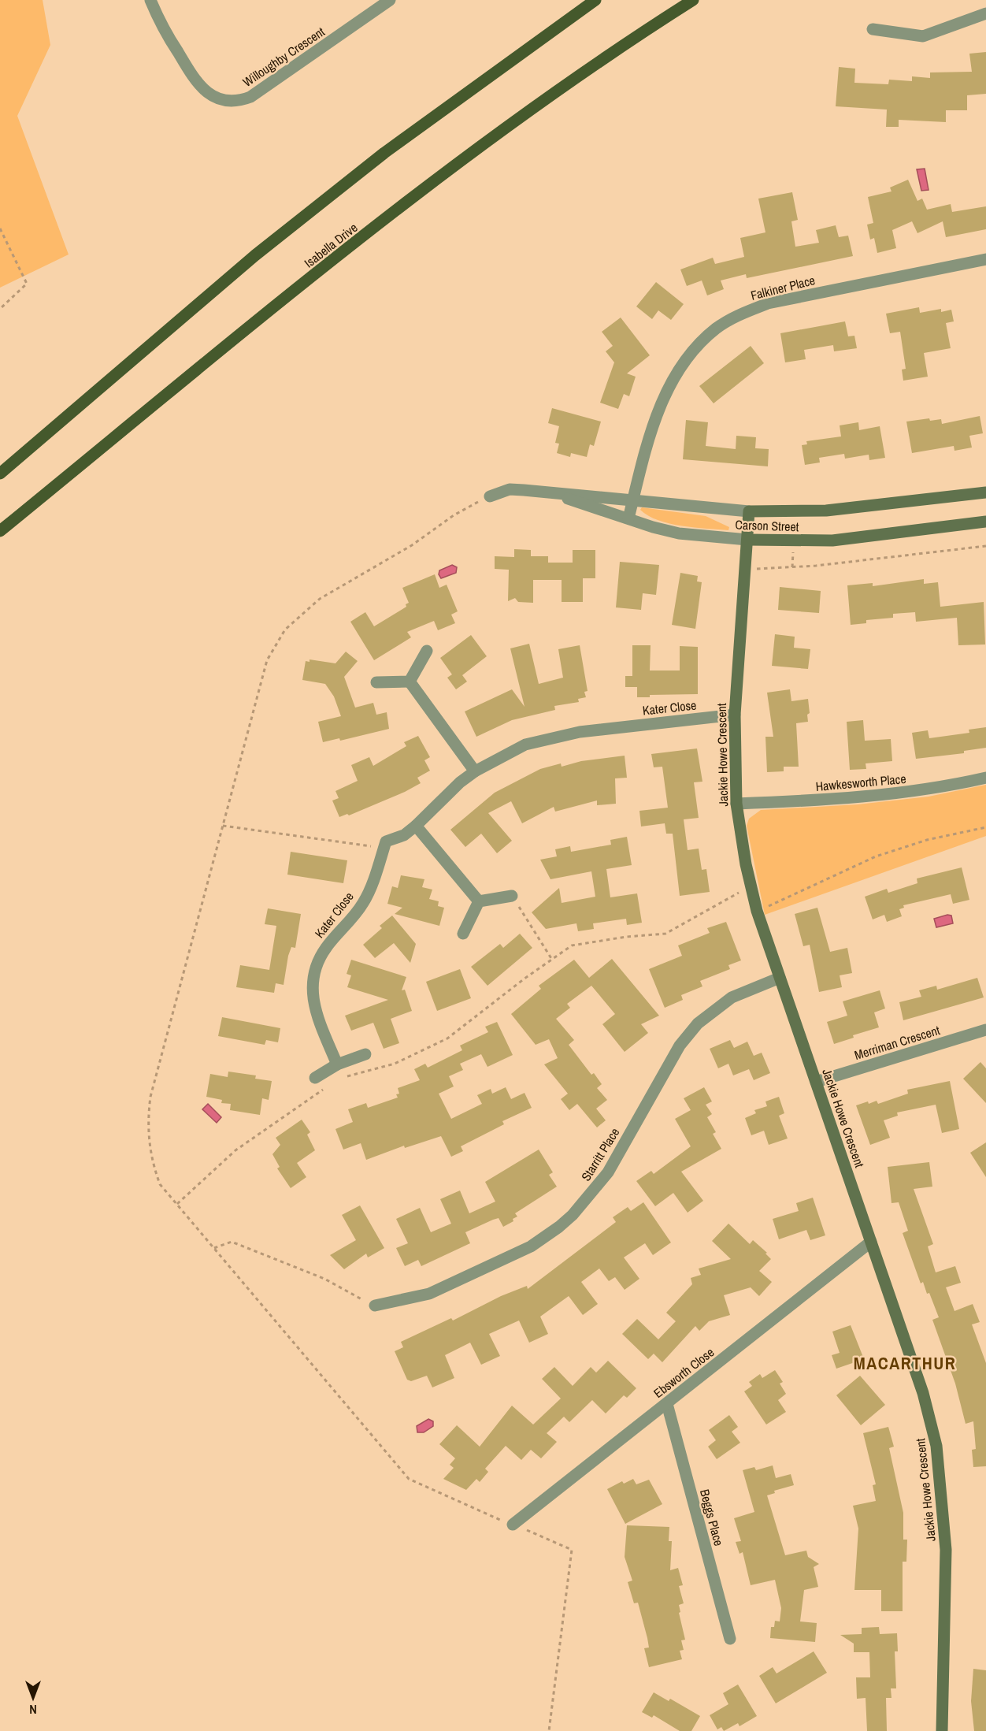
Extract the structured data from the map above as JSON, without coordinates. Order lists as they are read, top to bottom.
{
  "streets": {
    "main road": ["Isabella Drive"],
    "street": [
      "Willoughby Crescent",
      "Falkiner Place",
      "Carson Street",
      "Kater Close",
      "Jackie Howe Crescent",
      "Hawkesworth Place",
      "Merriman Crescent",
      "Starritt Place",
      "Ebsworth Close",
      "Beggs Place"
    ]
  },
  "crossings": [
    ["Falkiner Place", "Carson Street"],
    ["Carson Street", "Jackie Howe Crescent"],
    ["Kater Close", "Jackie Howe Crescent"],
    ["Jackie Howe Crescent", "Hawkesworth Place"],
    ["Jackie Howe Crescent", "Merriman Crescent"],
    ["Jackie Howe Crescent", "Starritt Place"],
    ["Jackie Howe Crescent", "Ebsworth Close"],
    ["Ebsworth Close", "Beggs Place"]
  ],
  "districts": ["MACARTHUR"],
  "north": "bottom"
}
